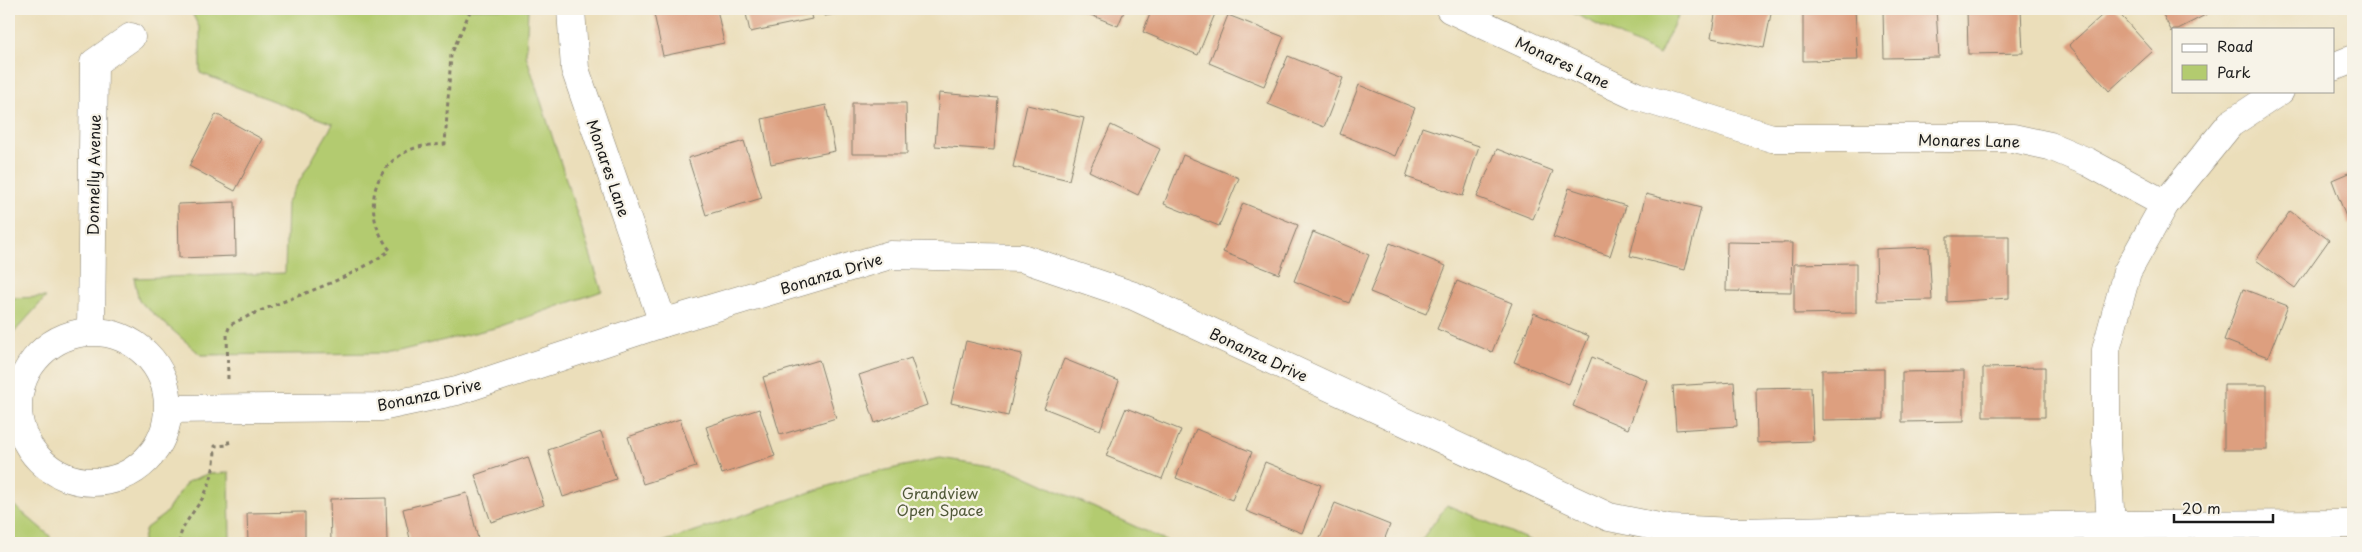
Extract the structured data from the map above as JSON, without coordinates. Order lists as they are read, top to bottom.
{
  "streets": {
    "street": ["Monares Lane", "Donnelly Avenue", "Bonanza Drive"]
  },
  "crossings": [
    ["Monares Lane", "Bonanza Drive"],
    ["Donnelly Avenue", "Bonanza Drive"]
  ],
  "parks": ["Grandview Open Space"],
  "legend": ["Road", "Park"],
  "scale_bar": "20 m"
}
